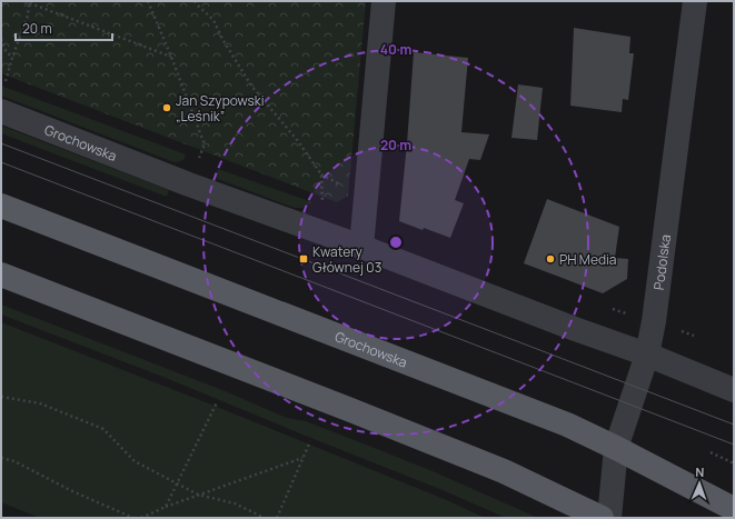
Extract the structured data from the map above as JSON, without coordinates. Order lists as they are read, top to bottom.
{
  "streets": {
    "main road": ["Grochowska"],
    "street": ["Podolska"]
  },
  "crossings": [
    ["Grochowska", "Podolska"]
  ],
  "places": {
    "other": ["Jan Szypowski „Leśnik”", "PH Media"],
    "transit": ["Kwatery Głównej 03"]
  },
  "scale_bar": "20 m",
  "north": "top",
  "rings": ["40 m", "20 m"]
}
